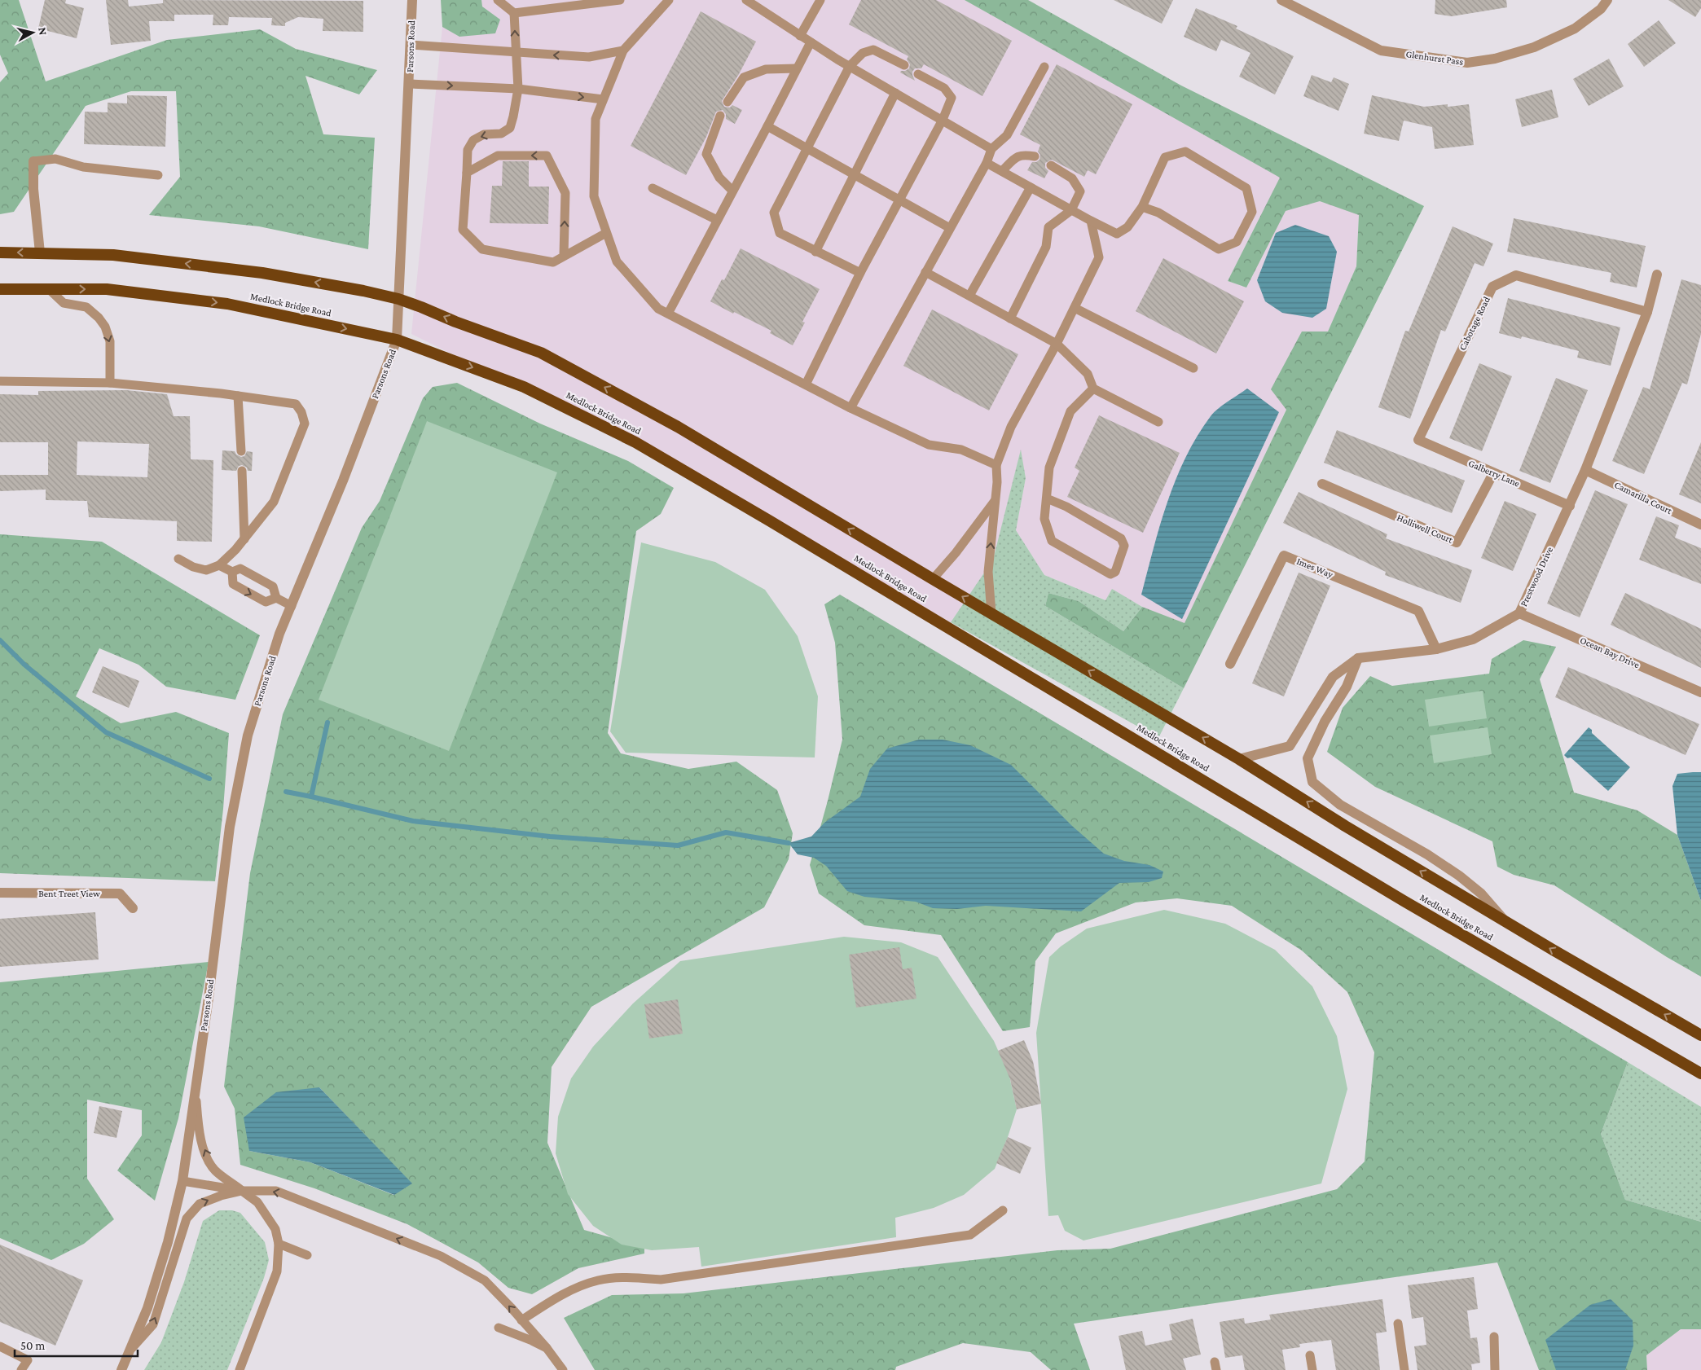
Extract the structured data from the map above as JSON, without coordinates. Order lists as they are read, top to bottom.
{
  "streets": {
    "highway": ["Medlock Bridge Road"],
    "street": [
      "Parsons Road",
      "Glenhurst Pass",
      "Cabotage Road",
      "Galberry Lane",
      "Camarilla Court",
      "Holliwell Court",
      "Imes Way",
      "Prestwood Drive",
      "Ocean Bay Drive",
      "Bent Treet View"
    ]
  },
  "crossings": [
    ["Parsons Road", "Medlock Bridge Road"],
    ["Medlock Bridge Road", "Prestwood Drive"],
    ["Cabotage Road", "Galberry Lane"],
    ["Cabotage Road", "Prestwood Drive"],
    ["Galberry Lane", "Holliwell Court"],
    ["Galberry Lane", "Prestwood Drive"],
    ["Camarilla Court", "Prestwood Drive"],
    ["Imes Way", "Prestwood Drive"],
    ["Prestwood Drive", "Ocean Bay Drive"]
  ],
  "scale_bar": "50 m",
  "north": "right"
}
